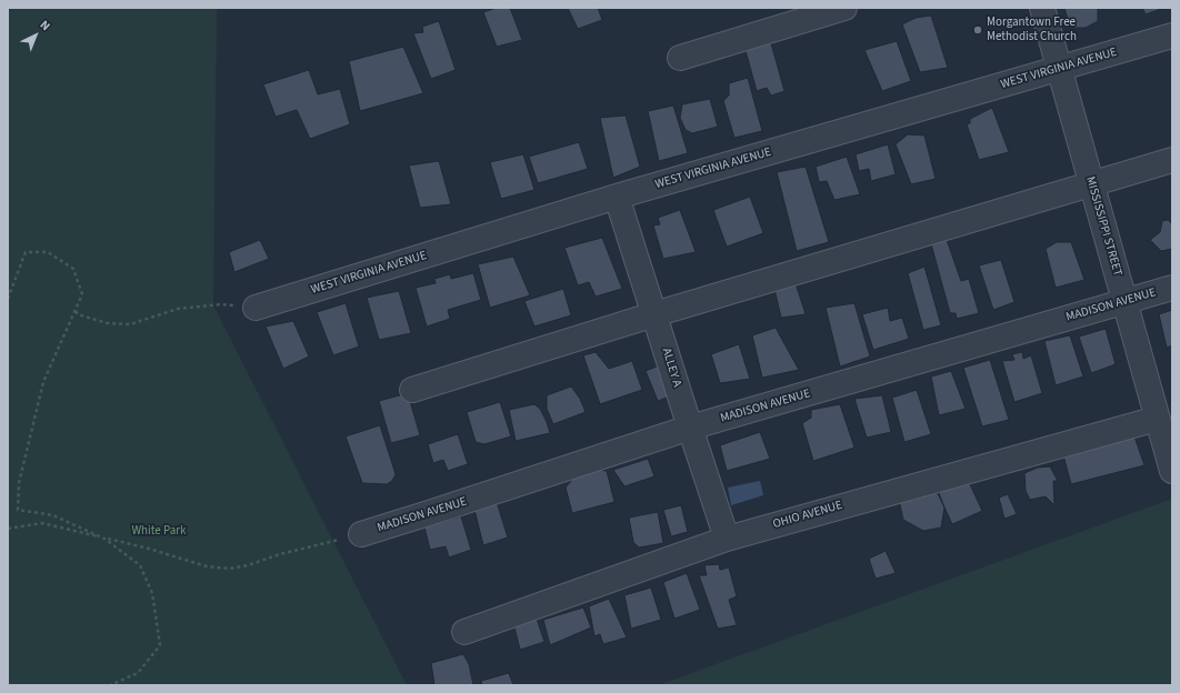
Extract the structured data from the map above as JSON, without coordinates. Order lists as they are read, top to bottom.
{
  "streets": {
    "street": [
      "WEST VIRGINIA AVENUE",
      "MISSISSIPPI STREET",
      "MADISON AVENUE",
      "ALLEY A",
      "OHIO AVENUE"
    ]
  },
  "crossings": [
    ["WEST VIRGINIA AVENUE", "MISSISSIPPI STREET"],
    ["WEST VIRGINIA AVENUE", "ALLEY A"],
    ["MISSISSIPPI STREET", "MADISON AVENUE"],
    ["MISSISSIPPI STREET", "OHIO AVENUE"],
    ["MADISON AVENUE", "ALLEY A"],
    ["ALLEY A", "OHIO AVENUE"]
  ],
  "parks": ["White Park"],
  "places": ["Morgantown Free Methodist Church"],
  "north": "top right"
}
